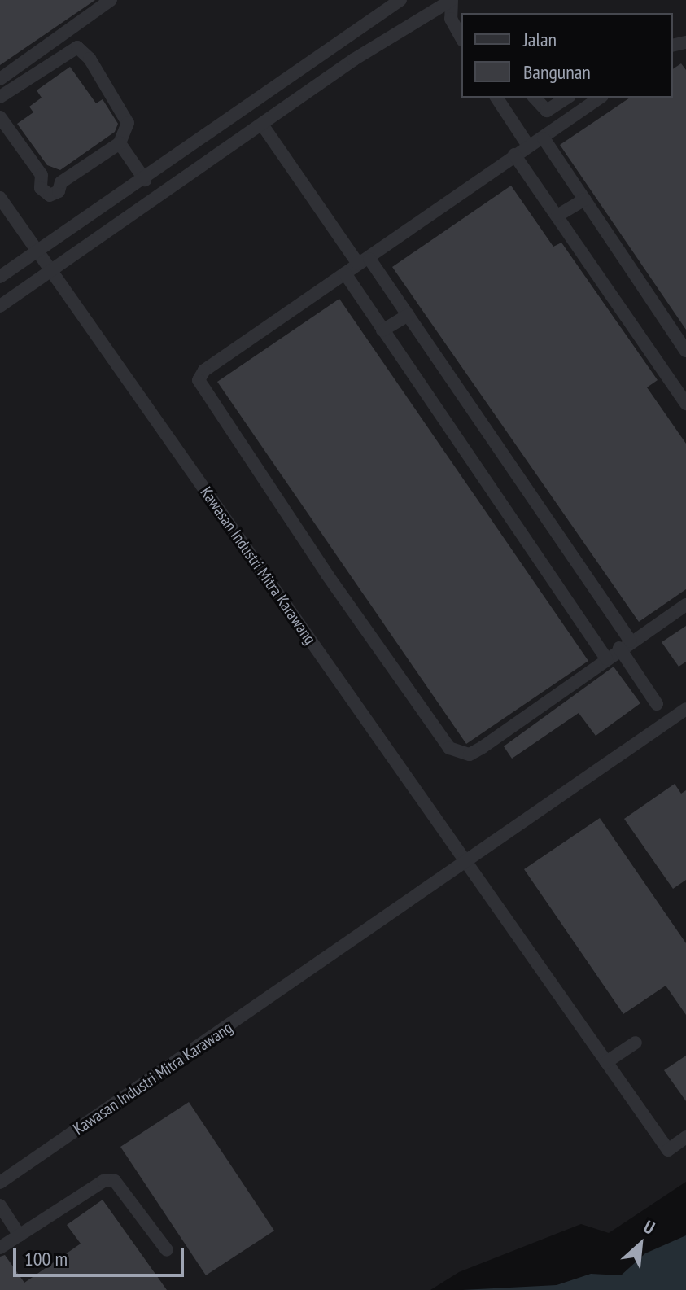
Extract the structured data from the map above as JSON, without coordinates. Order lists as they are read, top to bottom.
{
  "streets": {
    "street": ["Kawasan Industri Mitra Karawang"]
  },
  "legend": ["Jalan", "Bangunan"],
  "scale_bar": "100 m",
  "north": "top right"
}
